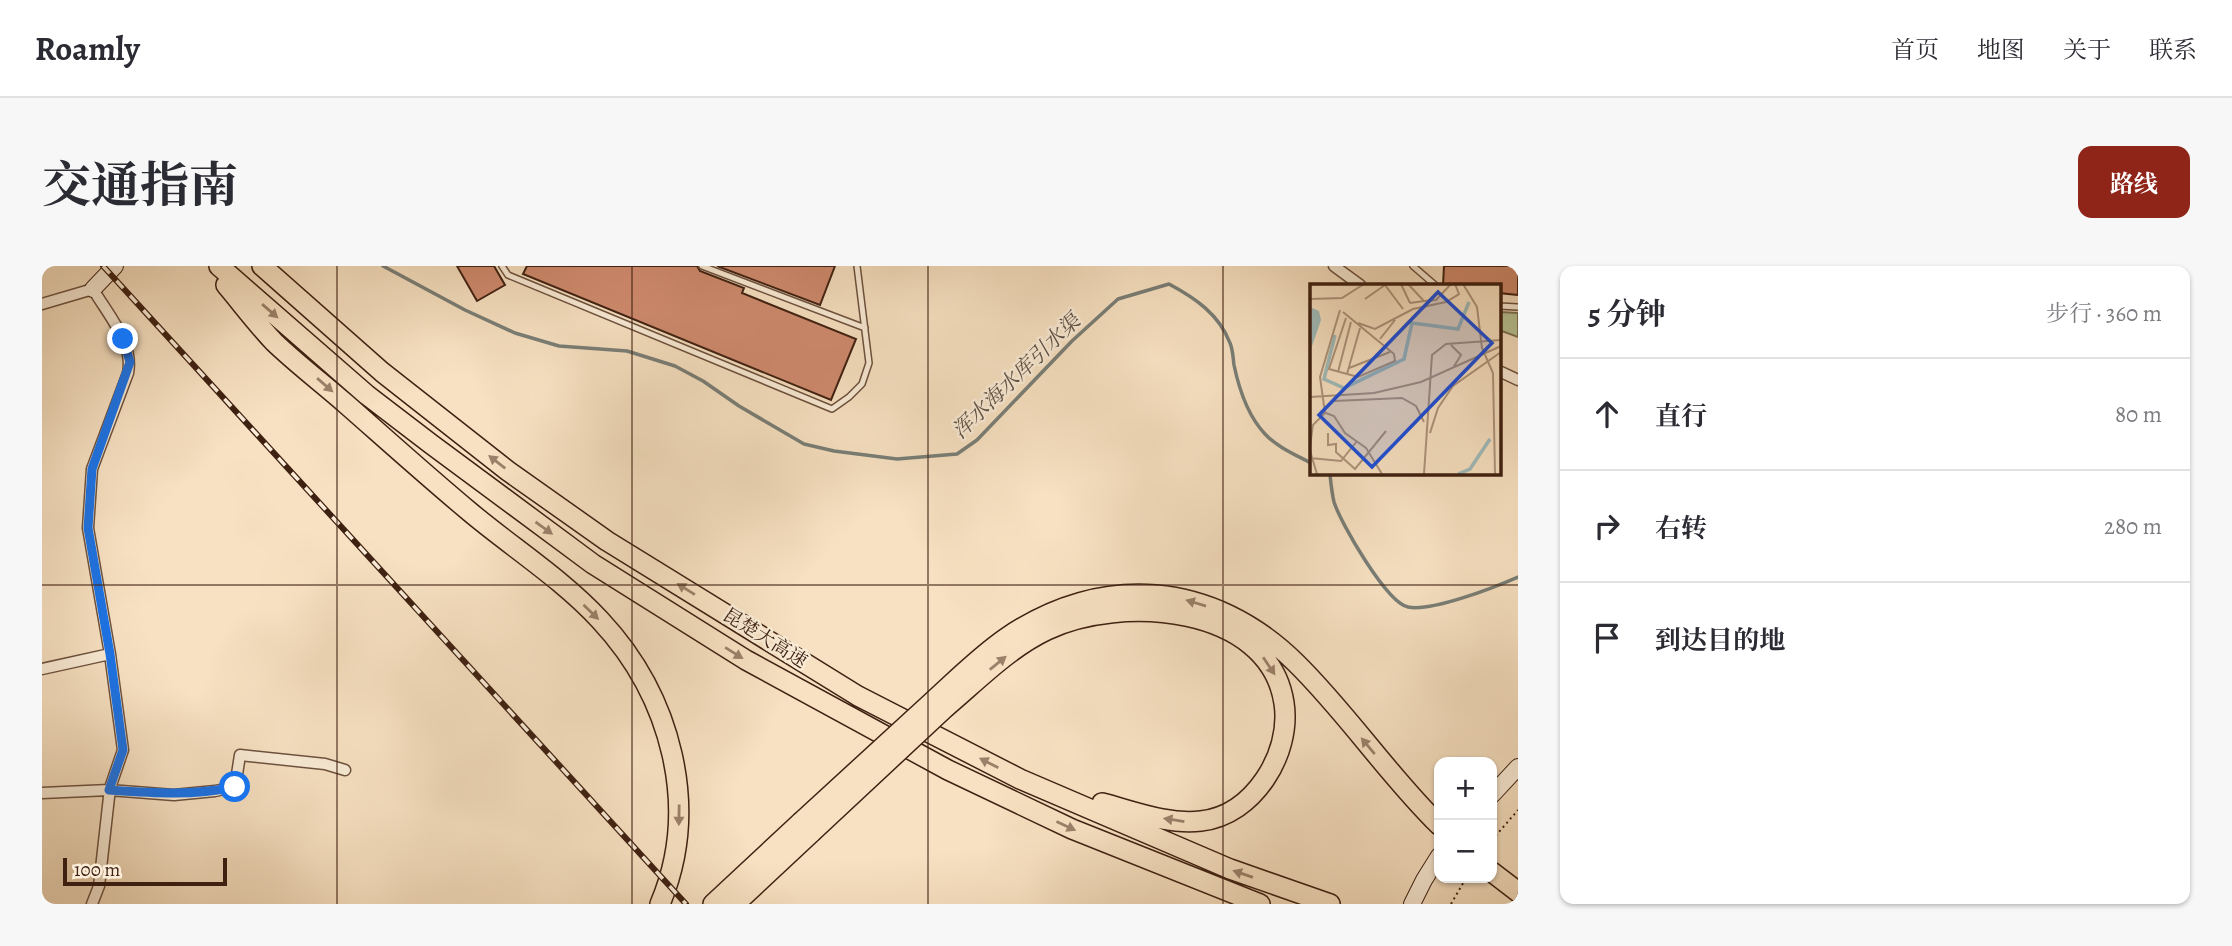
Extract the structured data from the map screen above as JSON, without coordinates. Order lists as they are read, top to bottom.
{
  "streets": {
    "highway": ["昆楚大高速"]
  },
  "water": ["浑水海水库引水渠"],
  "scale_bar": "100 m",
  "page": {
    "header": "Roamly",
    "nav": [
      "首页",
      "地图",
      "关于",
      "联系"
    ],
    "title": "交通指南",
    "buttons": "路线",
    "heading": ["5 分钟", "步行 · 360 m"],
    "list": [
      ["直行", "80 m"],
      ["右转", "280 m"],
      "到达目的地"
    ],
    "map_buttons": ["+", "−"],
    "scale": "100 m"
  }
}
